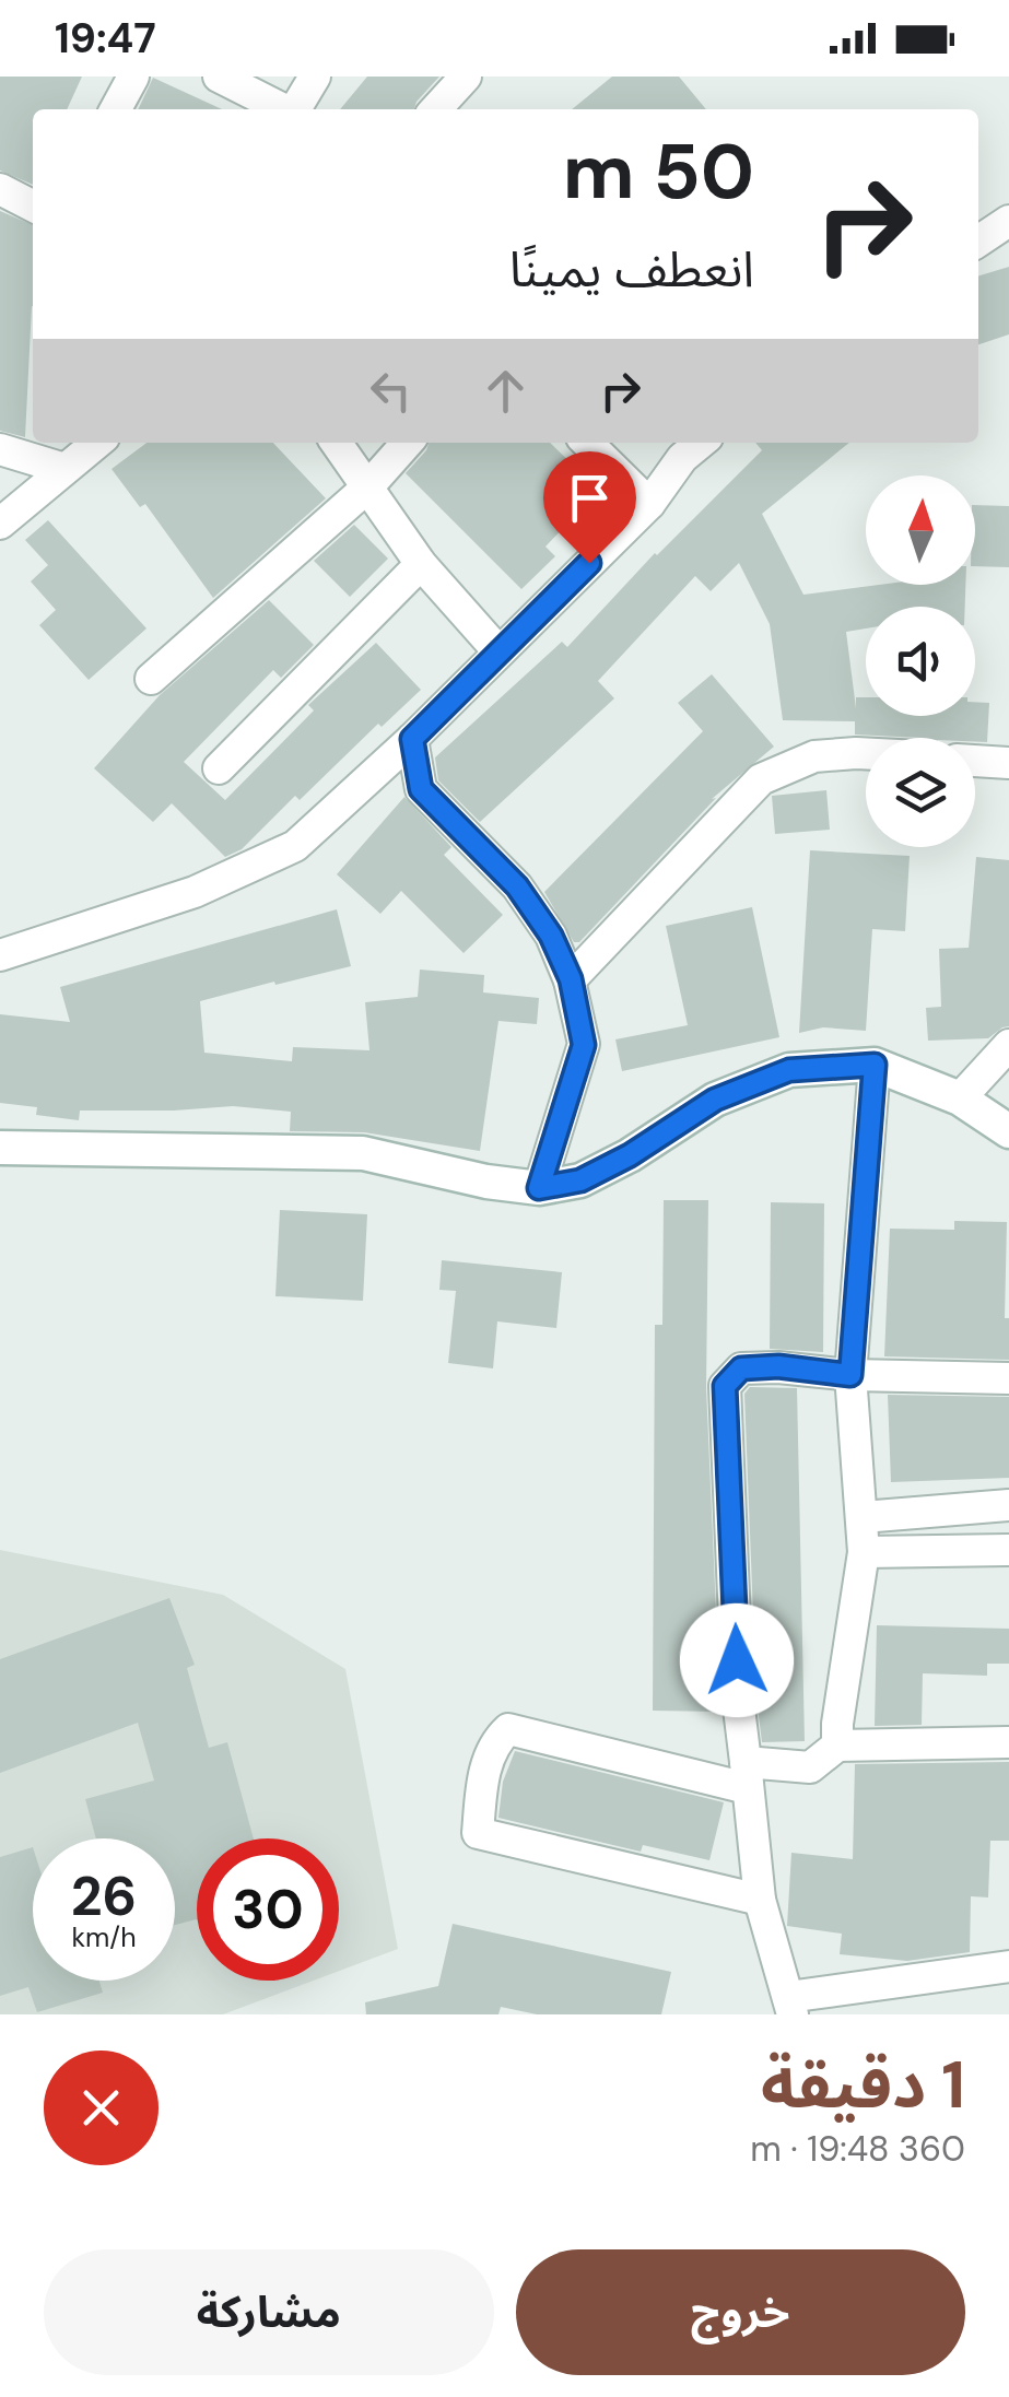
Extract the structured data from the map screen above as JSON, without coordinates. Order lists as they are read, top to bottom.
{
  "north": "top",
  "page": {
    "status": "19:47",
    "turn": ["50 m", "انعطف يمينًا"],
    "speed": "26 km/h",
    "limit": "30",
    "heading": ["1 دقيقة", "360 m · 19:48"],
    "buttons": ["خروج", "مشاركة"]
  }
}
